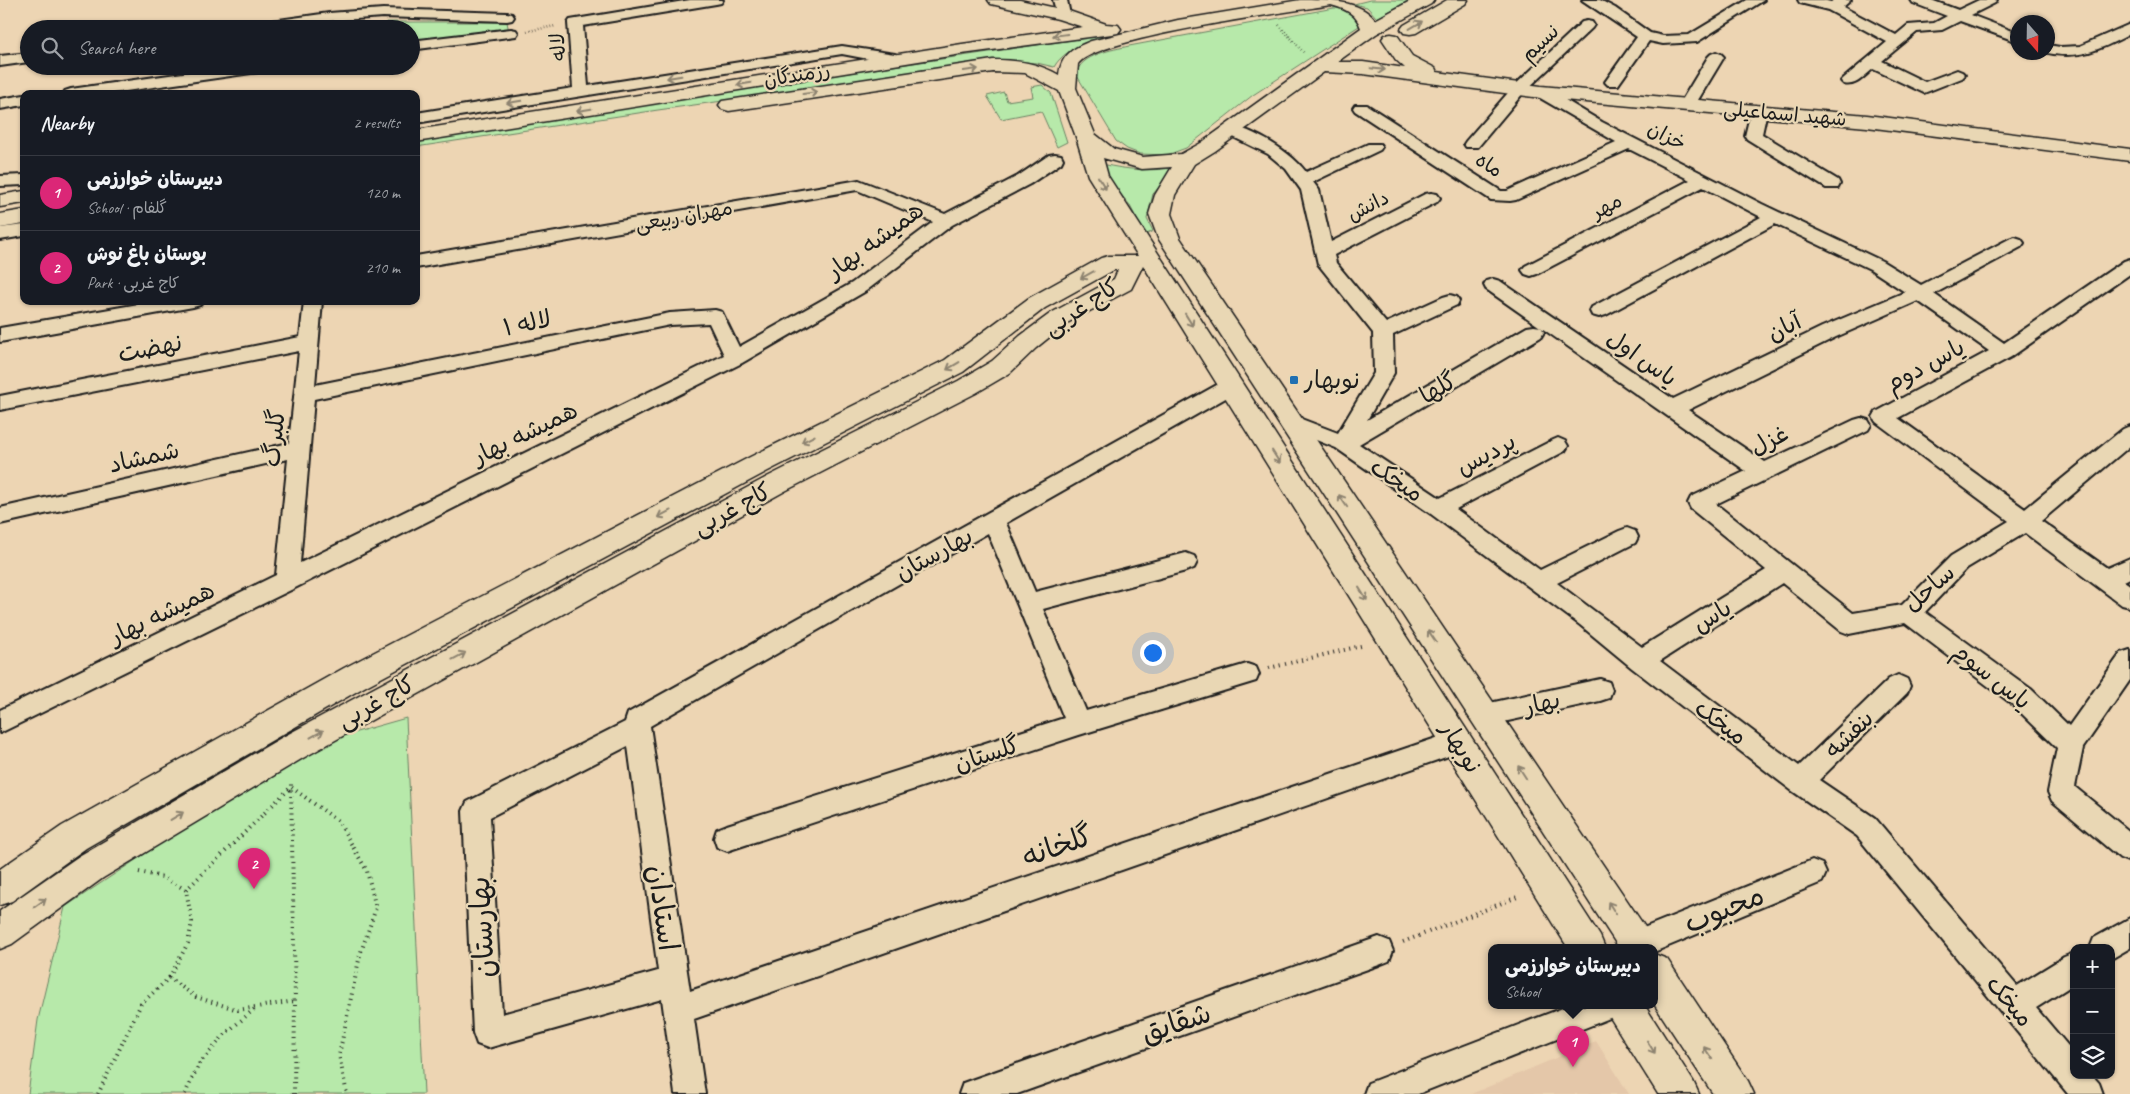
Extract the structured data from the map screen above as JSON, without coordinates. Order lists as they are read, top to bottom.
{
  "streets": {
    "main road": [
      "رزمندگان",
      "شهید اسماعیلی",
      "کاج غربی",
      "نوبهار"
    ],
    "street": [
      "نسیم",
      "لاله",
      "خزان",
      "ماه",
      "دانش",
      "مهر",
      "مهران ربیعی",
      "همیشه بهار",
      "لاله ۱",
      "آبان",
      "نهضت",
      "یاس اول",
      "یاس دوم",
      "گلها",
      "گلبرگ",
      "غزل",
      "پردیس",
      "شمشاد",
      "میخک",
      "بهارستان",
      "ساحل",
      "یاس",
      "یاس سوم",
      "بهار",
      "بنفشه",
      "گلستان",
      "گلخانه",
      "استادان",
      "محبوب",
      "شقایق"
    ]
  },
  "crossings": [
    ["نسیم", "شهید اسماعیلی"],
    ["رزمندگان", "نوبهار"],
    ["شهید اسماعیلی", "خزان"],
    ["خزان", "ماه"],
    ["خزان", "مهر"],
    ["خزان", "آبان"],
    ["خزان", "یاس دوم"],
    ["مهران ربیعی", "همیشه بهار"],
    ["همیشه بهار", "لاله ۱"],
    ["همیشه بهار", "گلبرگ"],
    ["کاج غربی", "نوبهار"],
    ["لاله ۱", "گلبرگ"],
    ["آبان", "یاس اول"],
    ["آبان", "یاس دوم"],
    ["نهضت", "گلبرگ"],
    ["یاس اول", "غزل"],
    ["یاس دوم", "ساحل"],
    ["گلها", "میخک"],
    ["گلبرگ", "شمشاد"],
    ["غزل", "ساحل"],
    ["پردیس", "میخک"],
    ["میخک", "یاس"],
    ["میخک", "بنفشه"],
    ["میخک", "نوبهار"],
    ["بهارستان", "نوبهار"],
    ["بهارستان", "استادان"],
    ["ساحل", "یاس"],
    ["ساحل", "یاس سوم"],
    ["بهار", "نوبهار"],
    ["نوبهار", "گلخانه"],
    ["گلخانه", "استادان"]
  ],
  "places": {
    "transit": ["نوبهار"]
  },
  "north": "bottom",
  "page": {
    "search": "Search here",
    "heading": ["Nearby", "2 results"],
    "list": [
      {
        "mark": "1",
        "name": "دبیرستان خوارزمی",
        "note": "School · گلفام",
        "value": "120 m"
      },
      {
        "mark": "2",
        "name": "بوستان باغ نوش",
        "note": "Park · کاج غربی",
        "value": "210 m"
      }
    ],
    "pins": ["2", "1"],
    "map_buttons": ["+", "−"],
    "popup": ["دبیرستان خوارزمی", "School"]
  }
}
